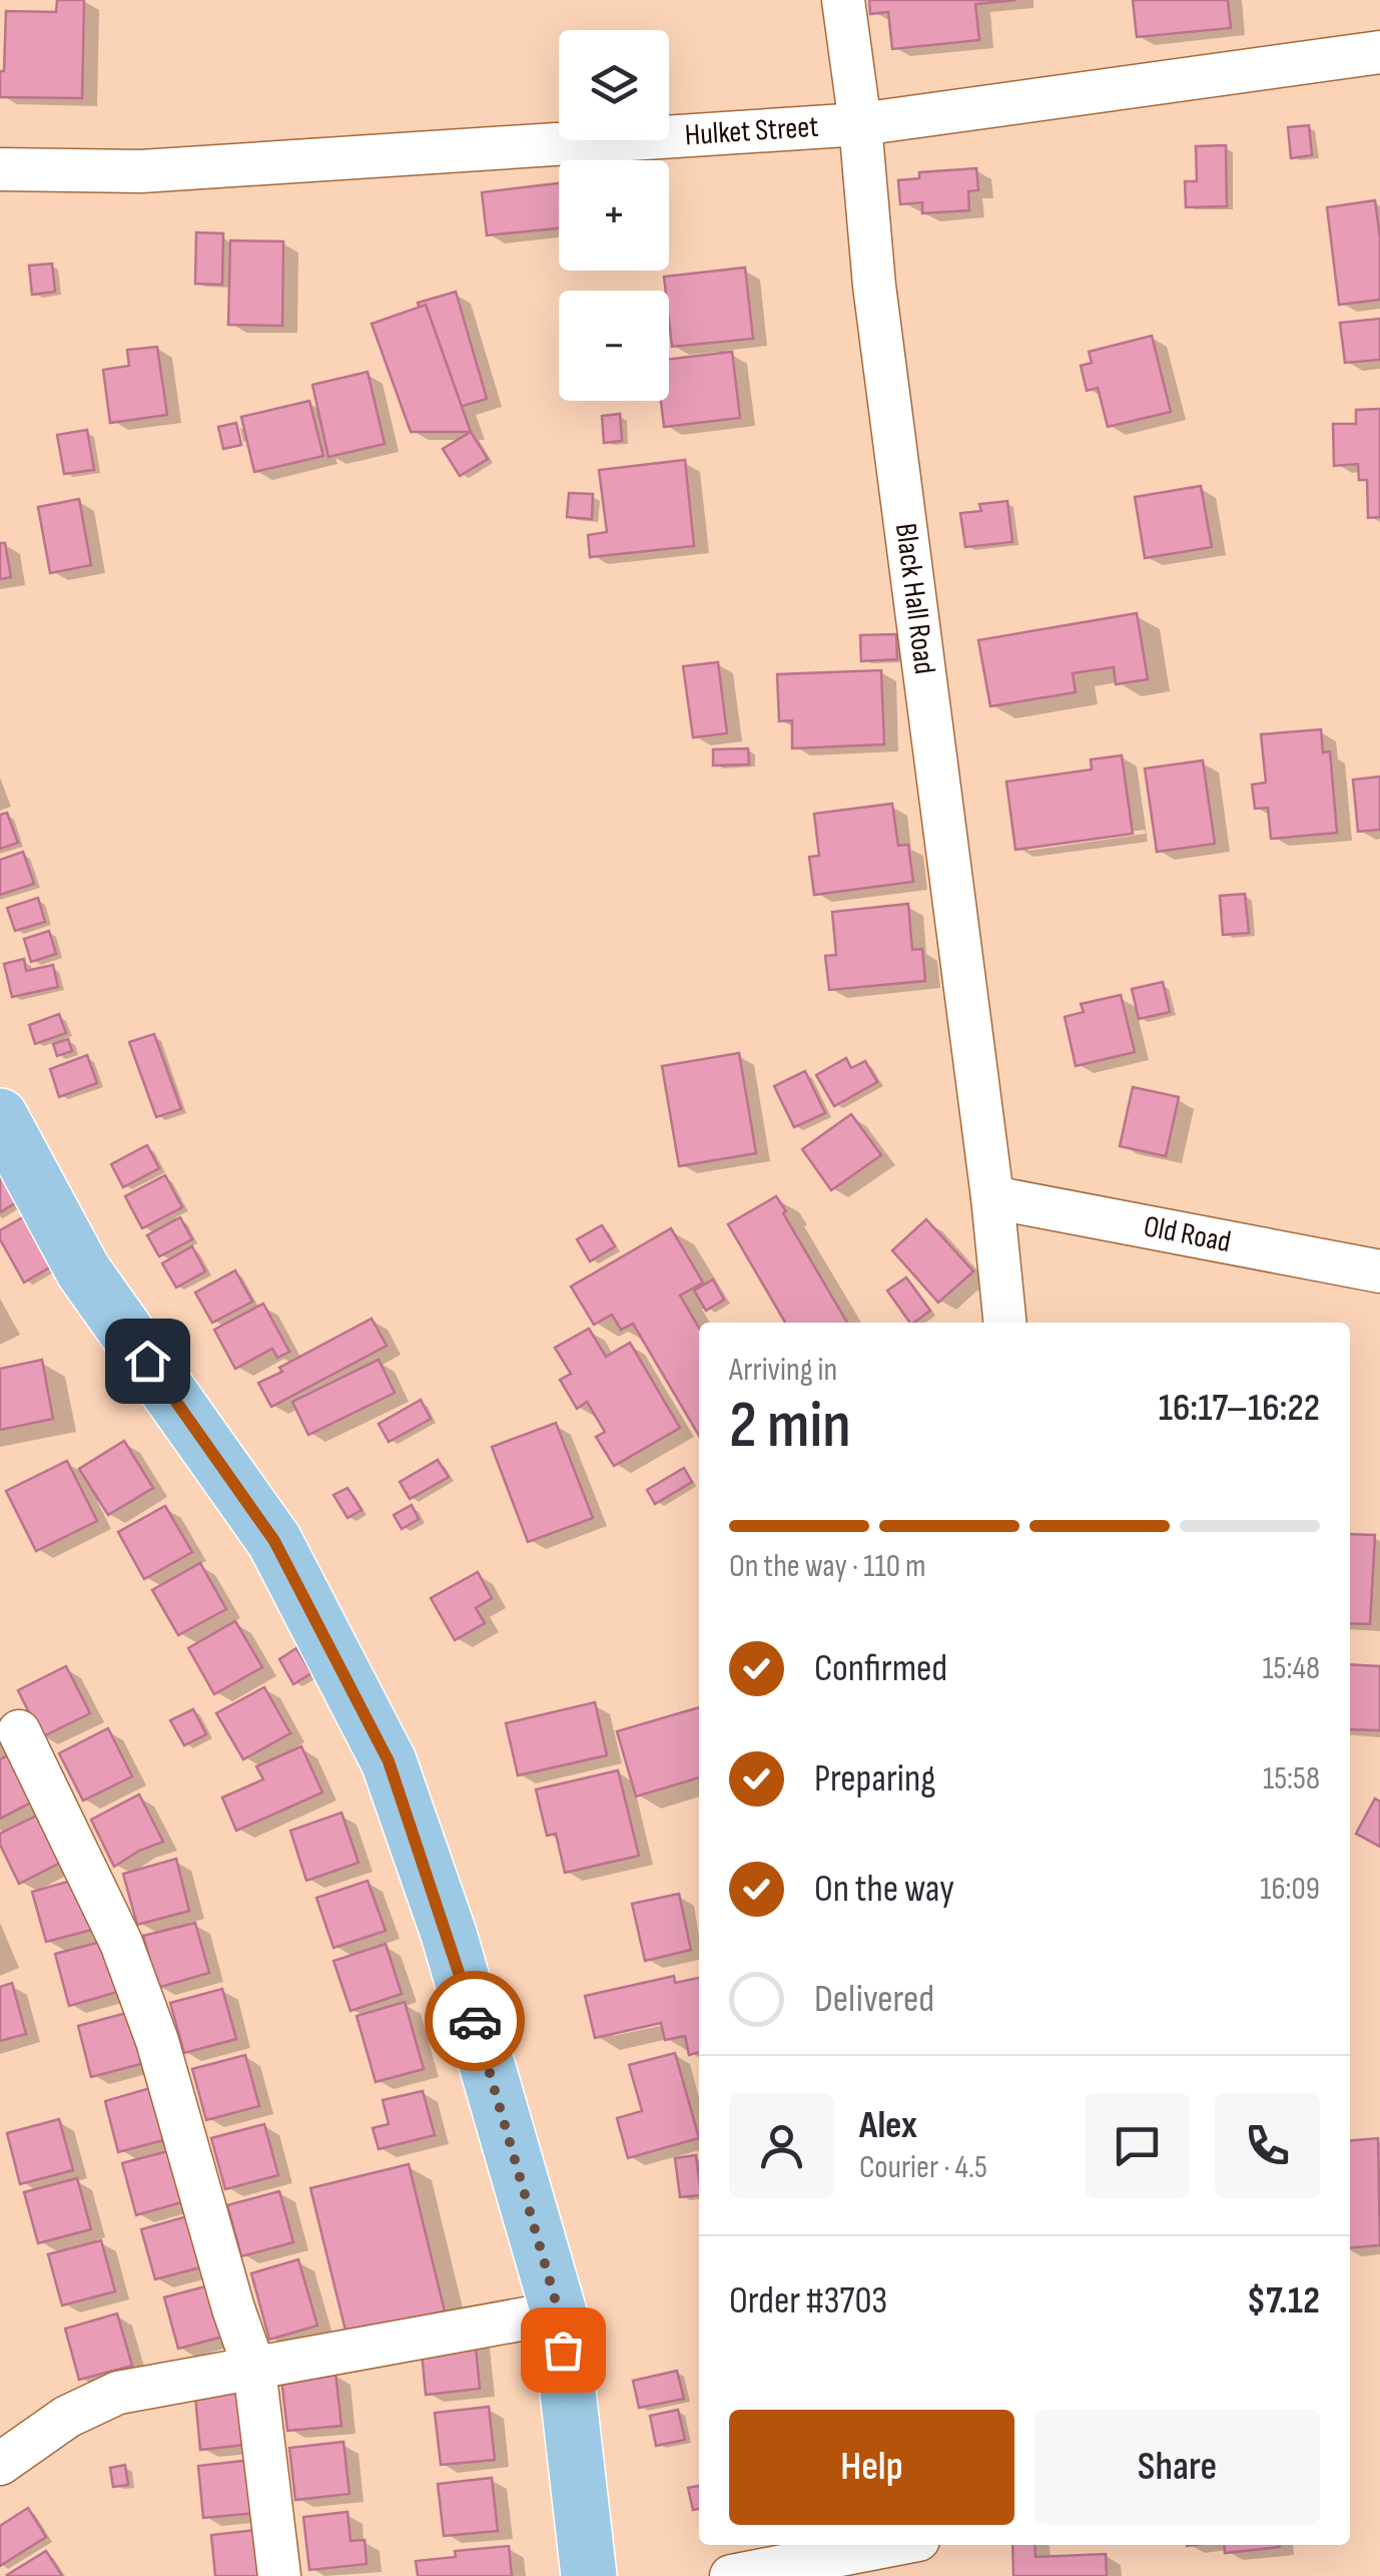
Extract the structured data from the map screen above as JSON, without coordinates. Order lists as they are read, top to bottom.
{
  "streets": {
    "street": ["Hulket Street", "Black Hall Road", "Old Road"]
  },
  "crossings": [
    ["Hulket Street", "Black Hall Road"],
    ["Black Hall Road", "Old Road"]
  ],
  "page": {
    "map_buttons": ["+", "−"],
    "heading": ["2 min", "Arriving in", "16:17–16:22"],
    "panel": [
      "Alex",
      "Courier · 4.5",
      "Order #3703",
      "$7.12"
    ],
    "bar": "On the way · 110 m",
    "list": [
      ["Confirmed", "15:48"],
      ["Preparing", "15:58"],
      ["On the way", "16:09"],
      "Delivered"
    ],
    "buttons": ["Help", "Share"]
  }
}
